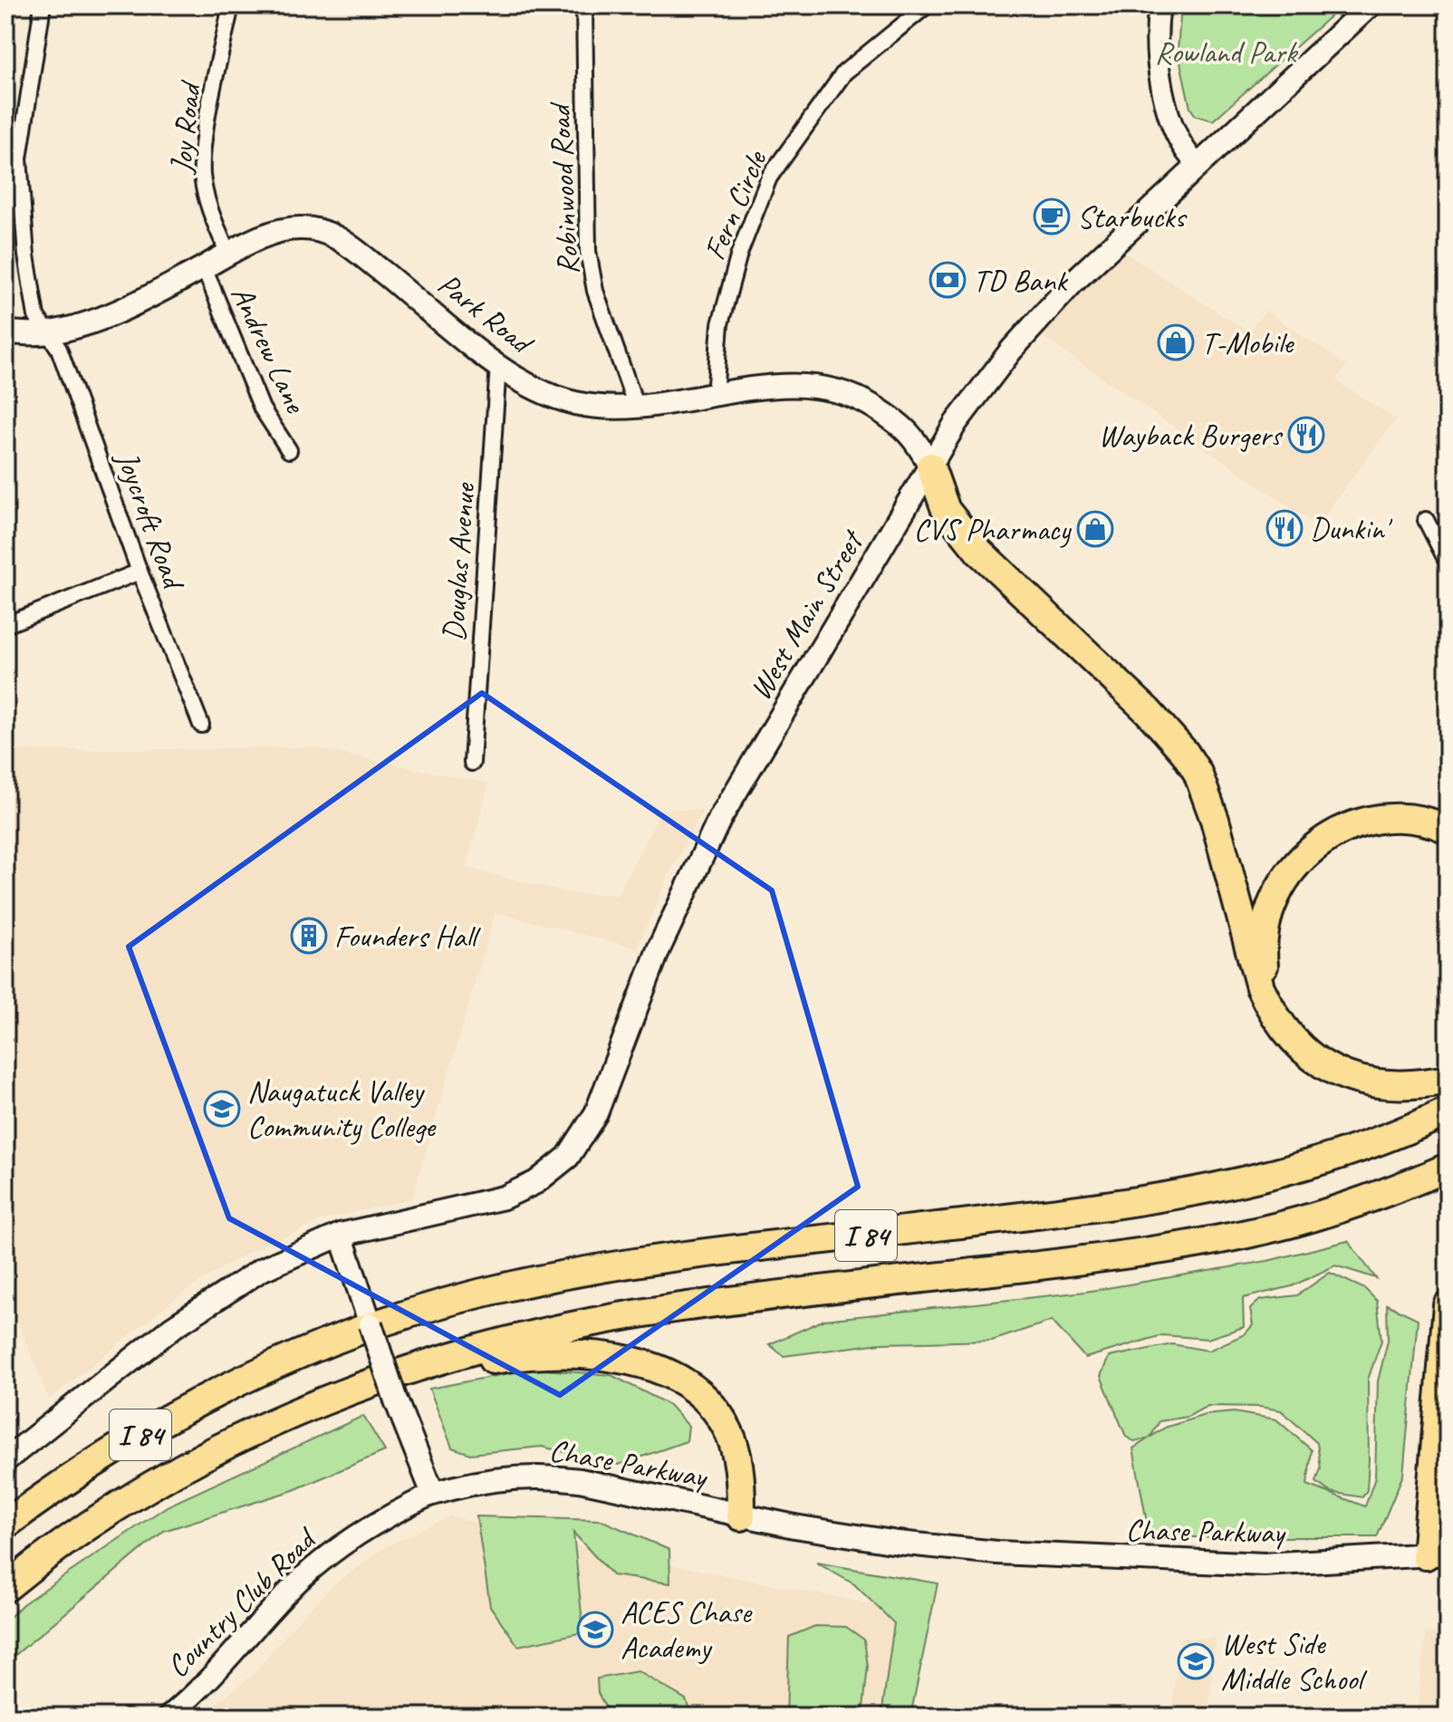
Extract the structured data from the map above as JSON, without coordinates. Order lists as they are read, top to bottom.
{
  "streets": {
    "highway": ["I 84"],
    "main road": ["Park Road", "West Main Street", "Chase Parkway"],
    "street": [
      "Joy Road",
      "Robinwood Road",
      "Fern Circle",
      "Andrew Lane",
      "Joycroft Road",
      "Douglas Avenue",
      "Country Club Road"
    ]
  },
  "crossings": [
    ["Joy Road", "Park Road"],
    ["Robinwood Road", "Park Road"],
    ["Fern Circle", "Park Road"],
    ["Park Road", "Andrew Lane"],
    ["Park Road", "Joycroft Road"],
    ["Park Road", "Douglas Avenue"],
    ["Park Road", "West Main Street"],
    ["Chase Parkway", "Country Club Road"]
  ],
  "parks": ["Rowland Park"],
  "places": {
    "cafe": ["Starbucks"],
    "bank": ["TD Bank"],
    "shop": ["T-Mobile", "CVS Pharmacy"],
    "restaurant": ["Wayback Burgers", "Dunkin'"],
    "building": ["Founders Hall"],
    "school or university": ["Naugatuck Valley Community College", "ACES Chase Academy", "West Side Middle School"]
  }
}
